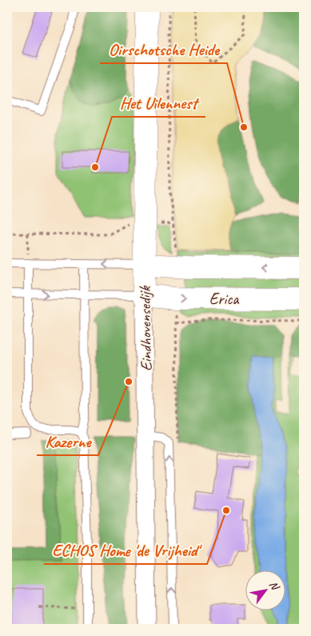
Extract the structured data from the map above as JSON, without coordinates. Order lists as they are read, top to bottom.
{
  "streets": {
    "street": ["Erica", "Eindhovensedijk"]
  },
  "crossings": [
    ["Erica", "Eindhovensedijk"]
  ],
  "places": [
    "Oirschotsche Heide",
    "Het Uilennest",
    "Kazerne",
    "ECHOS Home 'de Vrijheid'"
  ],
  "north": "top right"
}
